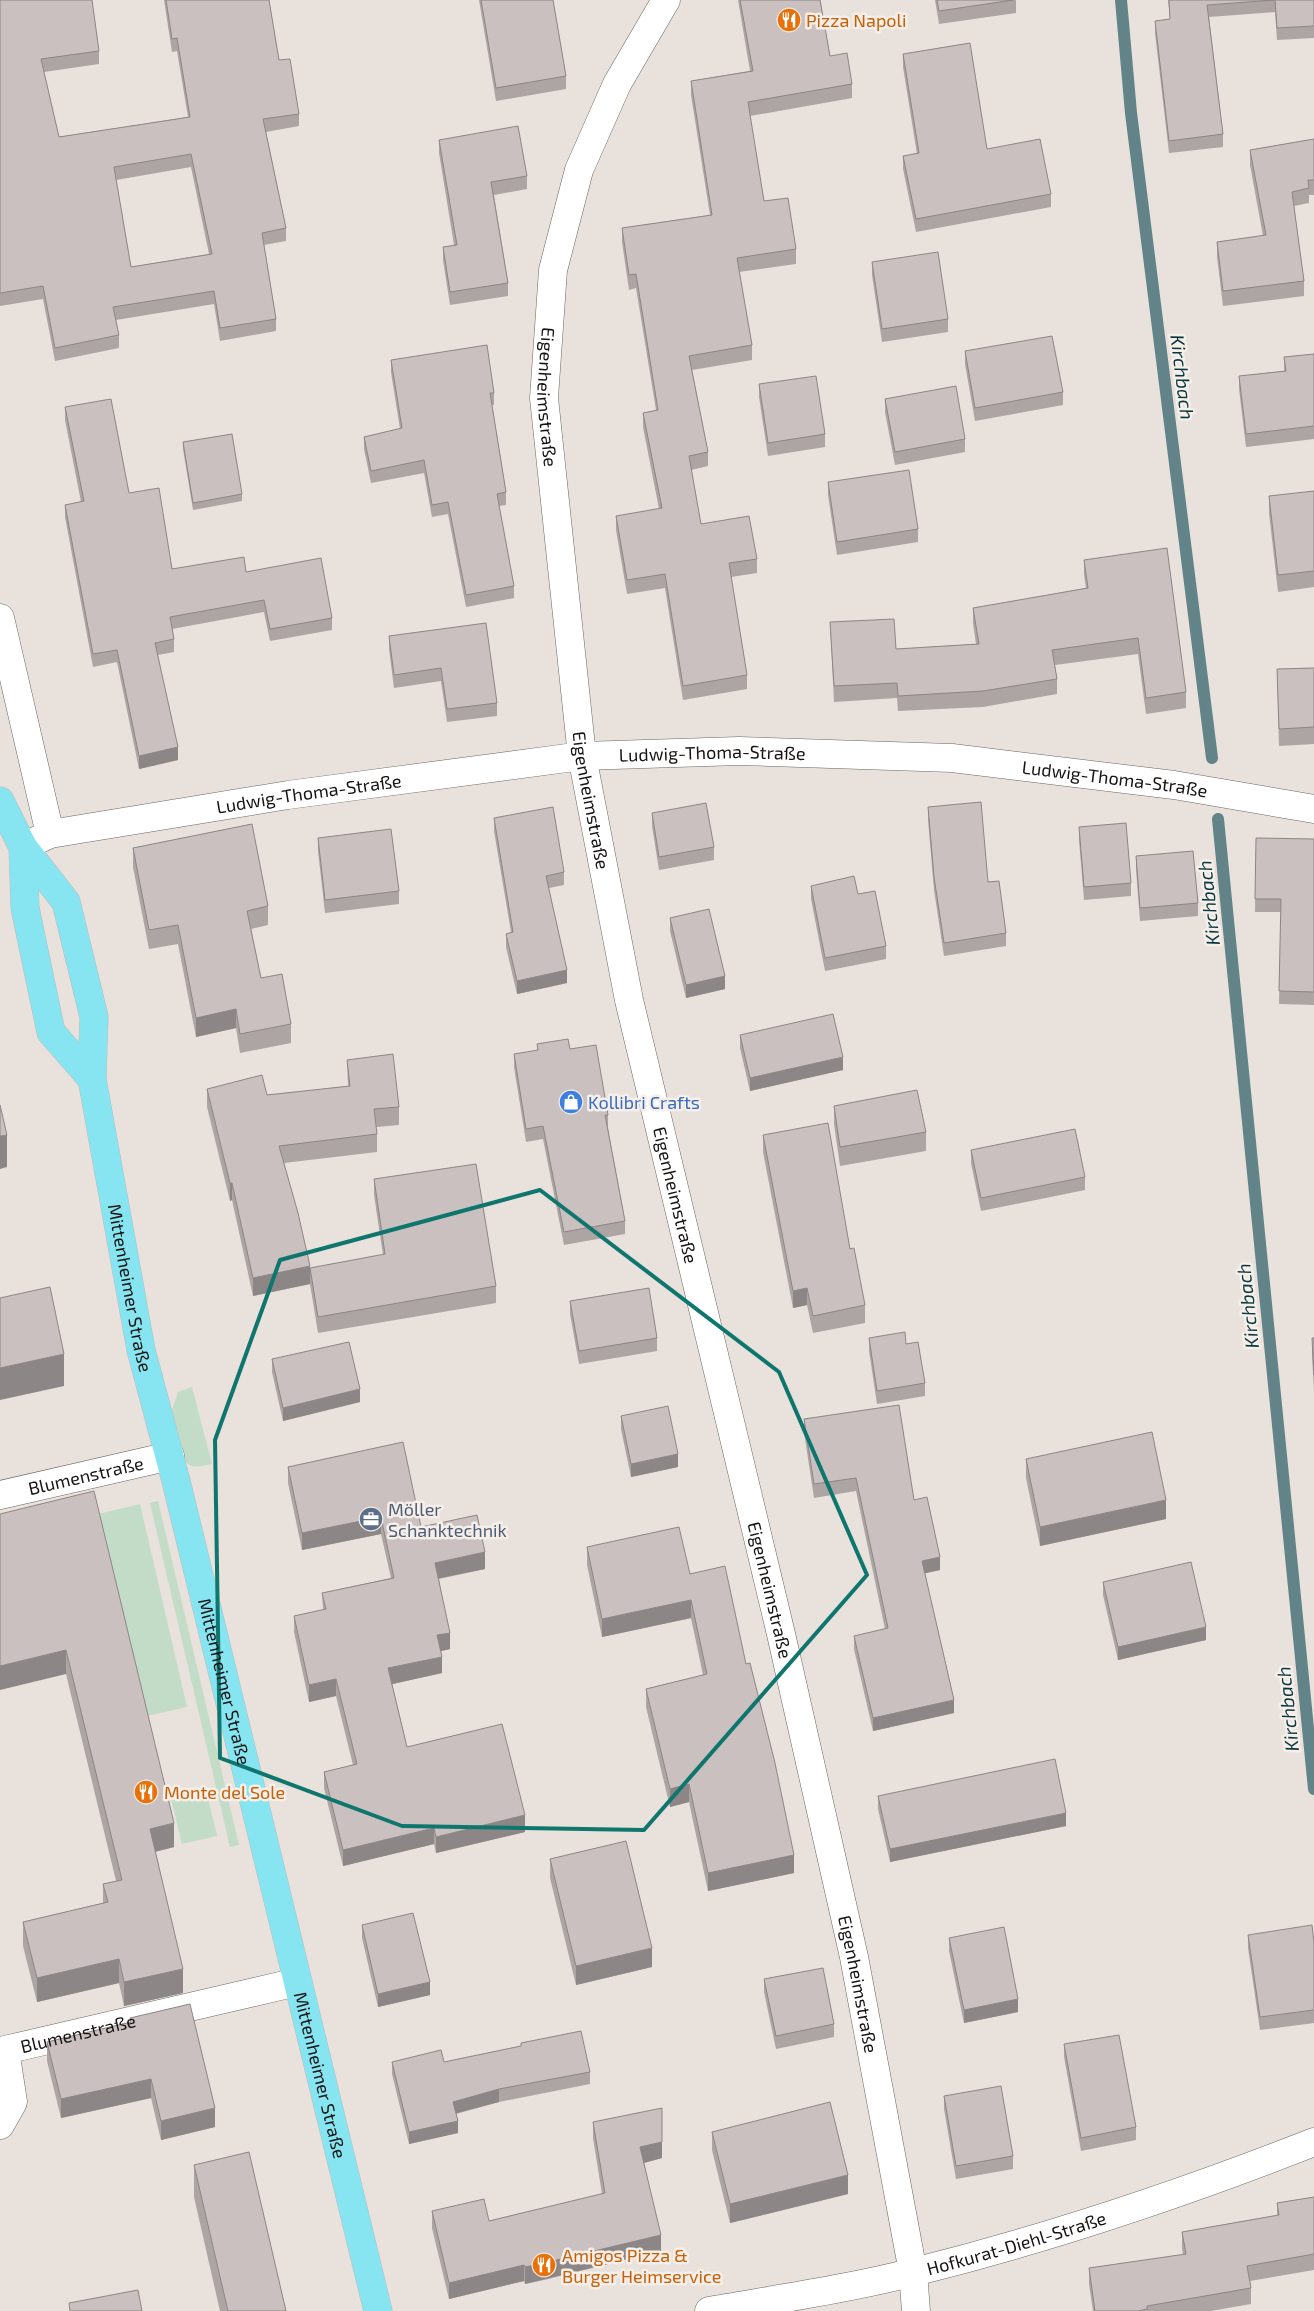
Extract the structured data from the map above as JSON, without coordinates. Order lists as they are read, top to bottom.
{
  "streets": {
    "main road": ["Mittenheimer Straße"],
    "street": [
      "Eigenheimstraße",
      "Ludwig-Thoma-Straße",
      "Blumenstraße",
      "Hofkurat-Diehl-Straße"
    ]
  },
  "crossings": [
    ["Eigenheimstraße", "Ludwig-Thoma-Straße"],
    ["Eigenheimstraße", "Hofkurat-Diehl-Straße"],
    ["Ludwig-Thoma-Straße", "Mittenheimer Straße"],
    ["Mittenheimer Straße", "Blumenstraße"]
  ],
  "water": ["Kirchbach"],
  "places": {
    "restaurant": ["Pizza Napoli", "Monte del Sole", "Amigos Pizza & Burger Heimservice"],
    "shop": ["Kollibri Crafts"],
    "office": ["Möller Schanktechnik"]
  }
}
